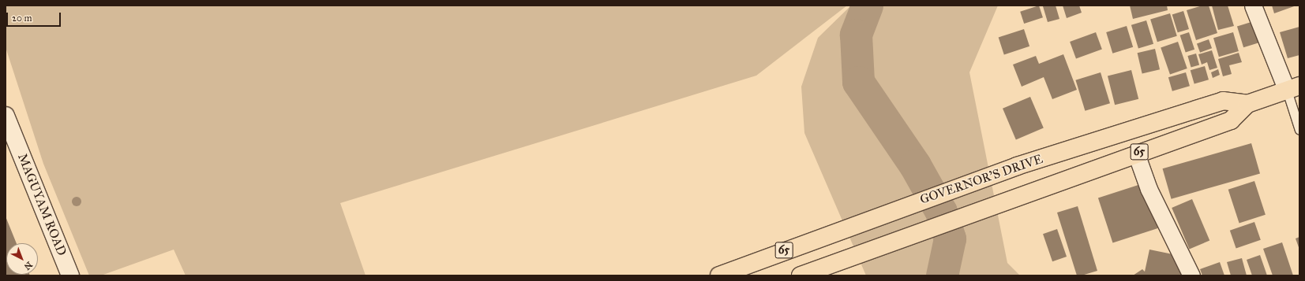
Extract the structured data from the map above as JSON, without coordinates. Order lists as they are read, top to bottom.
{
  "streets": {
    "highway": ["65", "GOVERNOR'S DRIVE"],
    "main road": ["MAGUYAM ROAD"]
  },
  "scale_bar": "20 m",
  "north": "bottom right"
}
